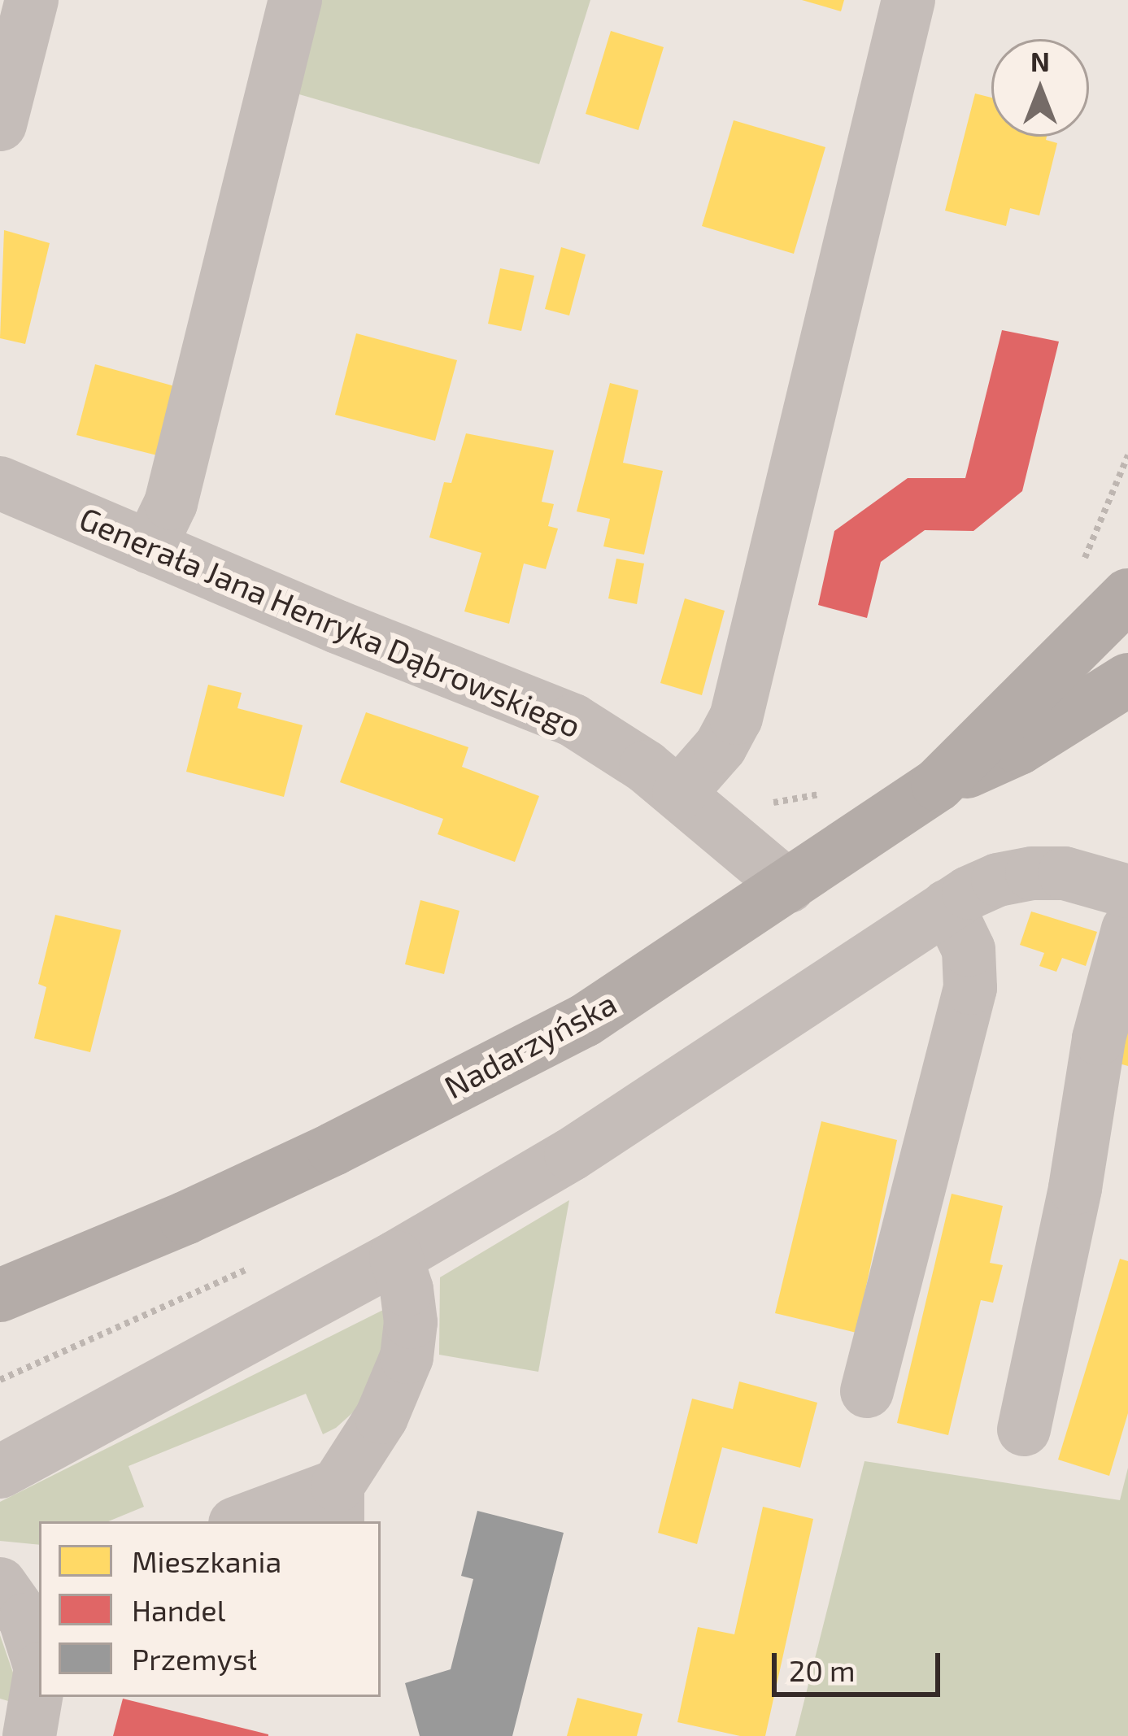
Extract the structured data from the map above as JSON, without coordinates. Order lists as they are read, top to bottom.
{
  "streets": {
    "main road": ["Nadarzyńska"],
    "street": ["Generała Jana Henryka Dąbrowskiego"]
  },
  "crossings": [
    ["Generała Jana Henryka Dąbrowskiego", "Nadarzyńska"]
  ],
  "legend": ["Mieszkania", "Handel", "Przemysł"],
  "scale_bar": "20 m",
  "north": "top"
}
